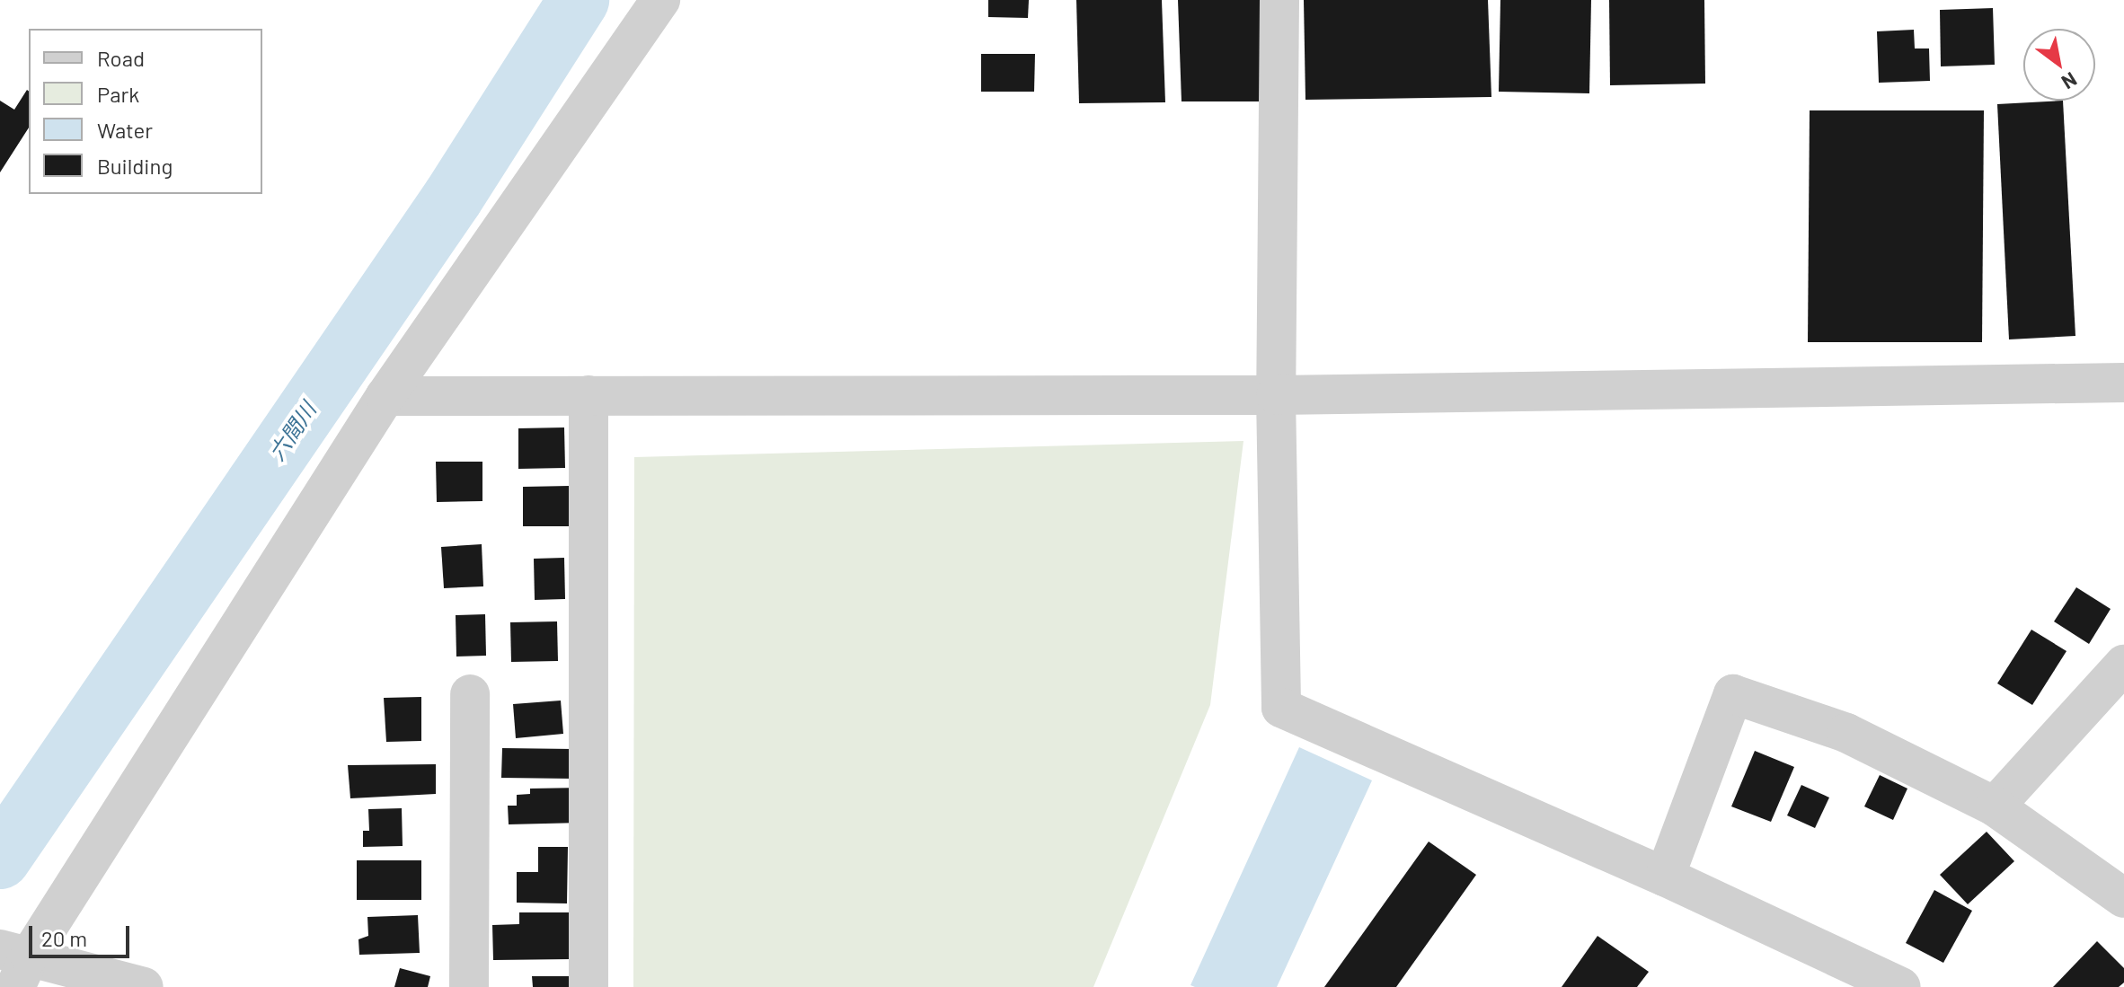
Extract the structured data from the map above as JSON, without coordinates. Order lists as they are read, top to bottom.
{
  "water": ["六間川"],
  "legend": [
    "Road",
    "Park",
    "Water",
    "Building"
  ],
  "scale_bar": "20 m",
  "north": "bottom right"
}
